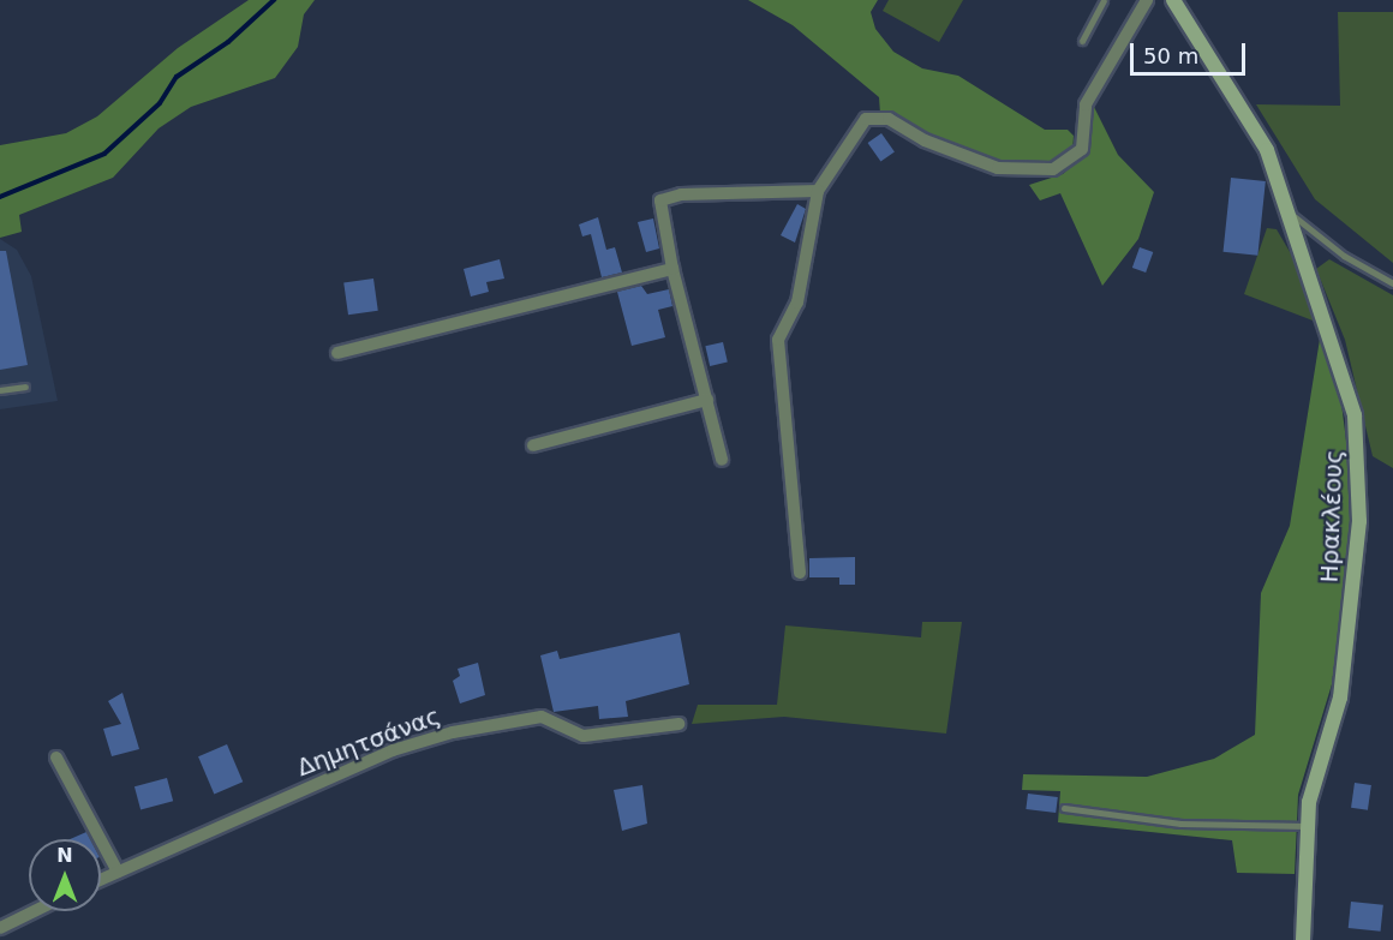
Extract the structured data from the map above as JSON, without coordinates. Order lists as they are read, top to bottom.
{
  "streets": {
    "street": ["Ηρακλέους", "Δημητσάνας"]
  },
  "scale_bar": "50 m",
  "north": "top"
}
